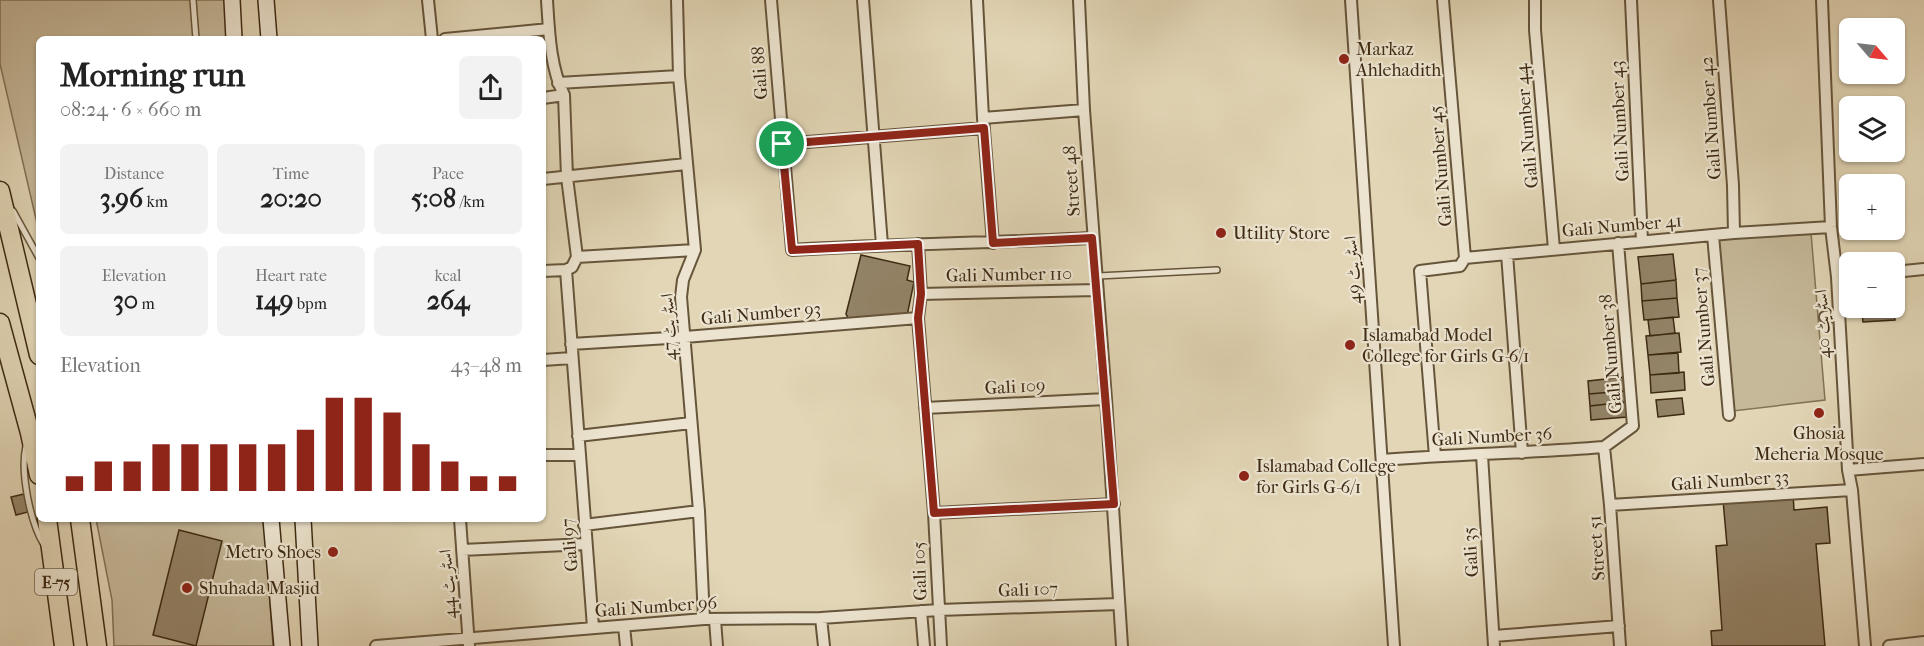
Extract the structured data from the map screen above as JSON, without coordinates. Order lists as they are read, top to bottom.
{
  "streets": {
    "highway": ["E-75"],
    "street": [
      "Gali 88",
      "Gali Number 42",
      "Gali Number 43",
      "Gali Number 44",
      "Gali Number 45",
      "Street 48",
      "Gali Number 41",
      "اسٹریٹ 49",
      "Gali Number 110",
      "Gali Number 93",
      "اسٹریٹ 40",
      "اسٹریٹ 47",
      "Gali Number 37",
      "Gali Number 38",
      "Gali 109",
      "Gali Number 36",
      "Gali Number 33",
      "Gali 97",
      "Street 51",
      "Gali 35",
      "Gali 105",
      "اسٹریٹ 44",
      "Gali 107",
      "Gali Number 96"
    ]
  },
  "crossings": [
    ["Gali Number 42", "Gali Number 41"],
    ["Gali Number 43", "Gali Number 41"],
    ["Gali Number 44", "Gali Number 41"],
    ["Gali Number 45", "Gali Number 41"],
    ["Street 48", "Gali Number 110"],
    ["Street 48", "Gali 109"],
    ["Street 48", "Gali 107"],
    ["Gali Number 41", "اسٹریٹ 40"],
    ["Gali Number 41", "Gali Number 37"],
    ["Gali Number 41", "Gali Number 38"],
    ["Gali Number 41", "Gali Number 36"],
    ["اسٹریٹ 49", "Gali Number 36"],
    ["Gali Number 110", "Gali 105"],
    ["Gali Number 93", "اسٹریٹ 47"],
    ["Gali Number 93", "Gali 97"],
    ["Gali Number 93", "Gali 105"],
    ["اسٹریٹ 40", "Gali Number 33"],
    ["اسٹریٹ 47", "Gali Number 96"],
    ["Gali Number 38", "Gali Number 36"],
    ["Gali Number 38", "Street 51"],
    ["Gali 109", "Gali 105"],
    ["Gali Number 36", "Street 51"],
    ["Gali Number 36", "Gali 35"],
    ["Gali Number 33", "Street 51"],
    ["Gali 97", "Gali Number 96"],
    ["Gali 105", "Gali 107"],
    ["Gali 105", "Gali Number 96"],
    ["اسٹریٹ 44", "Gali Number 96"],
    ["Gali 107", "Gali Number 96"]
  ],
  "places": [
    "Markaz Ahlehadith",
    "Utility Store",
    "Islamabad Model College for Girls G-6/1",
    "Ghosia Meheria Mosque",
    "Islamabad College for Girls G-6/1",
    "Metro Shoes",
    "Shuhada Masjid"
  ],
  "north": "bottom right",
  "page": {
    "map_buttons": ["+", "−"],
    "heading": ["Morning run", "08:24 · 6 × 660 m"],
    "stats": [
      ["Distance", "3.96 km"],
      ["Time", "20:20"],
      ["Pace", "5:08 /km"],
      ["Elevation", "30 m"],
      ["Heart rate", "149 bpm"],
      ["kcal", "264"]
    ],
    "chart": ["Elevation", "43–48 m"]
  }
}
